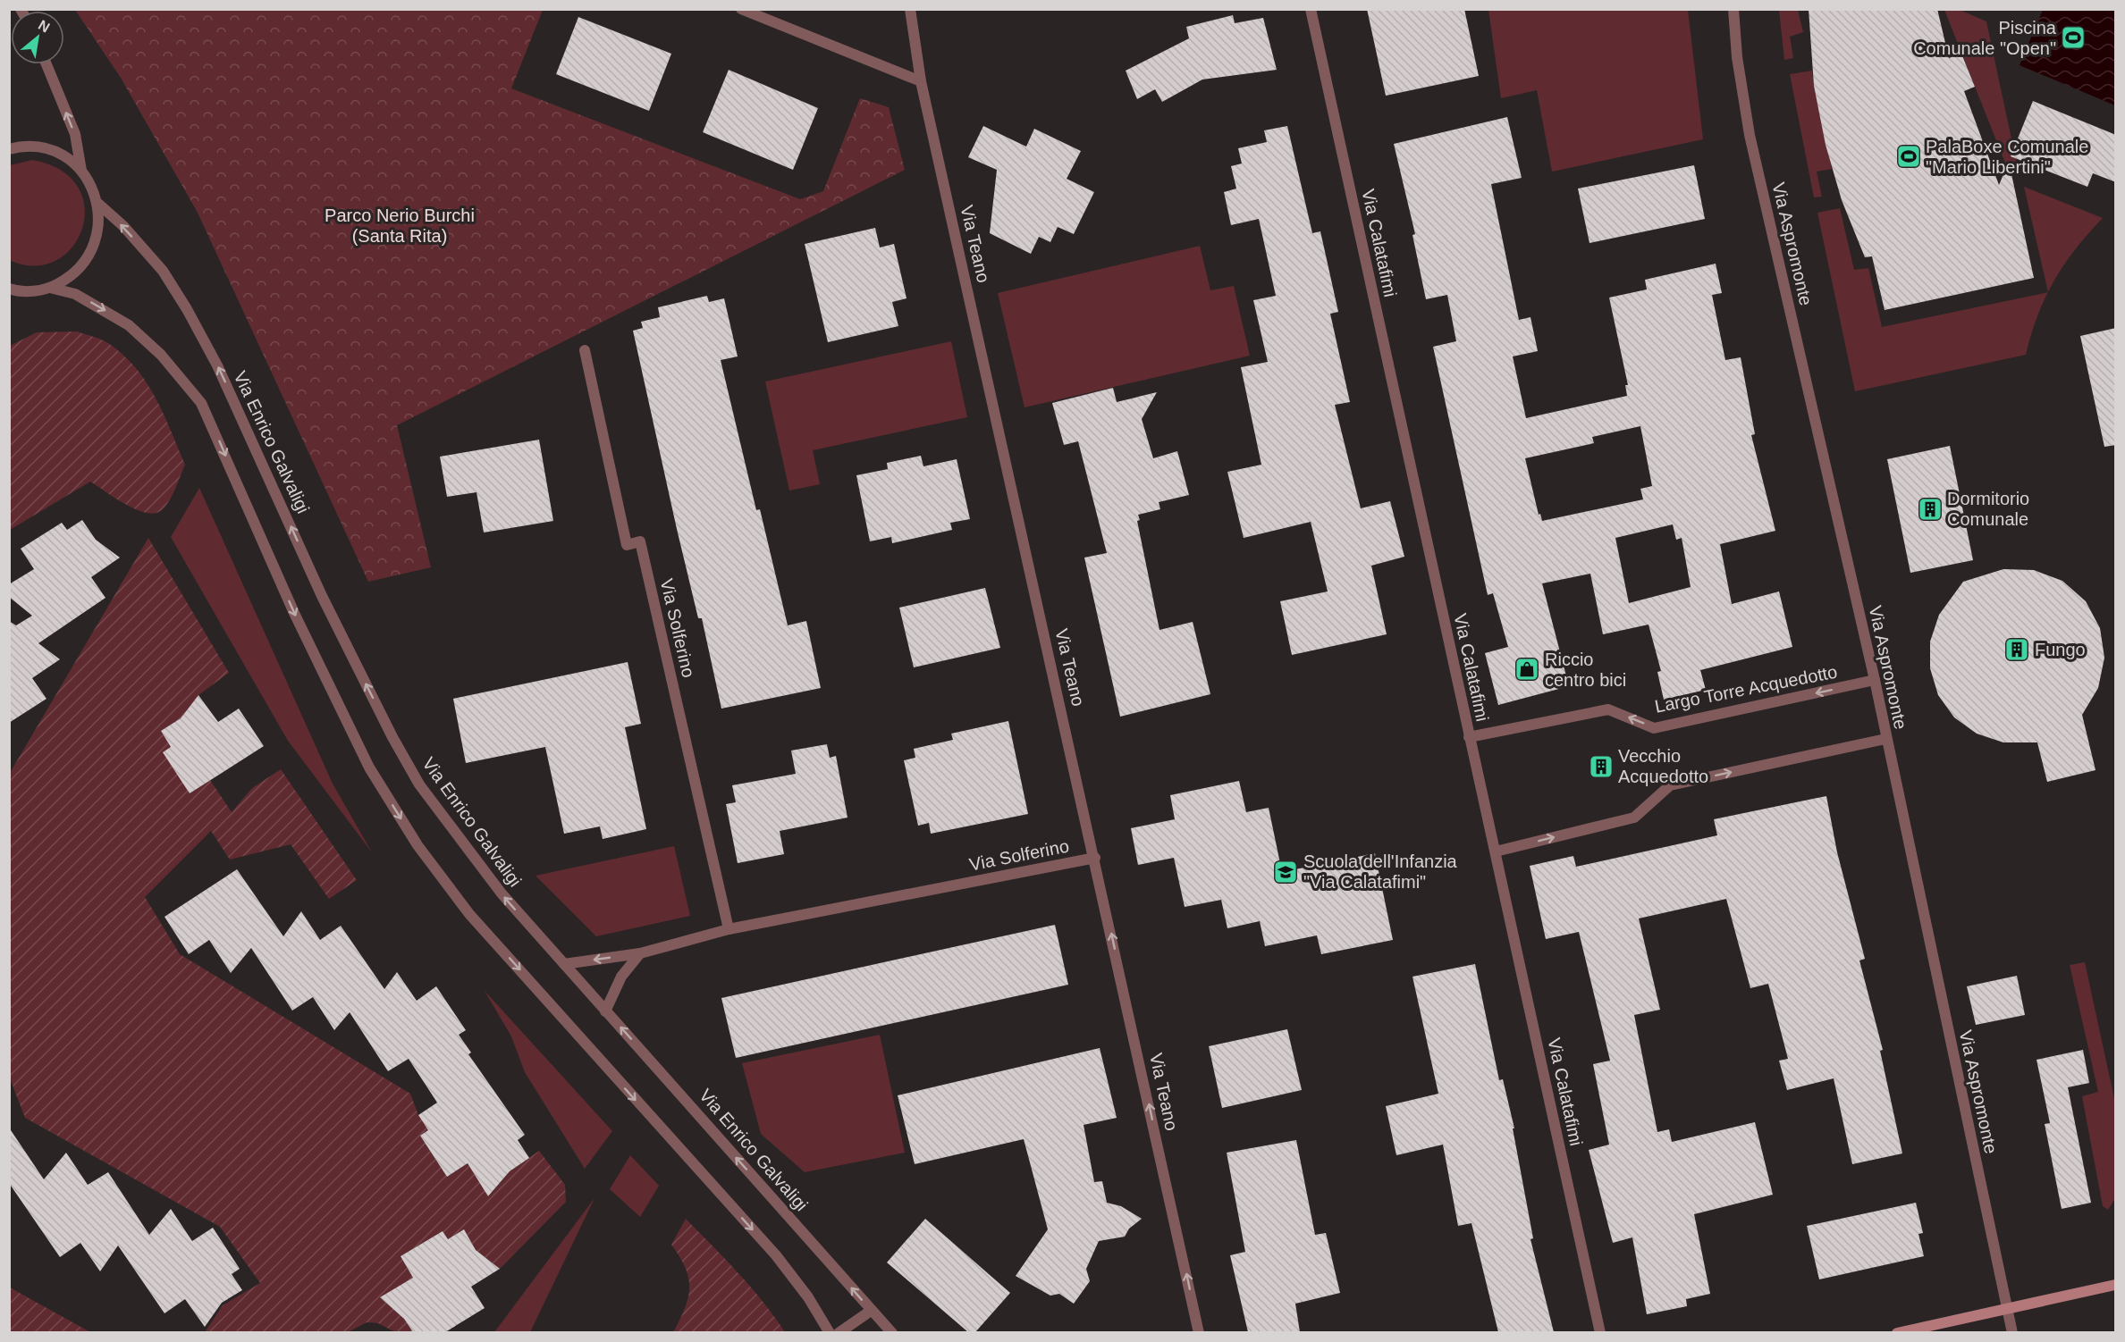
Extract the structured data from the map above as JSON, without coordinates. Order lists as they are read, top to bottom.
{
  "streets": {
    "street": [
      "Via Calatafimi",
      "Via Teano",
      "Via Aspromonte",
      "Via Enrico Galvaligi",
      "Via Solferino",
      "Largo Torre Acquedotto"
    ]
  },
  "crossings": [
    ["Via Calatafimi", "Largo Torre Acquedotto"],
    ["Via Teano", "Via Solferino"],
    ["Via Aspromonte", "Largo Torre Acquedotto"],
    ["Via Enrico Galvaligi", "Via Solferino"]
  ],
  "one_way": ["Via Teano"],
  "parks": ["Parco Nerio Burchi (Santa Rita)"],
  "places": {
    "sports": ["Piscina Comunale \"Open\"", "PalaBoxe Comunale \"Mario Libertini\""],
    "building": ["Dormitorio Comunale", "Fungo", "Vecchio Acquedotto"],
    "shop": ["Riccio centro bici"],
    "school or university": ["Scuola dell'Infanzia \"Via Calatafimi\""]
  },
  "north": "top right"
}
